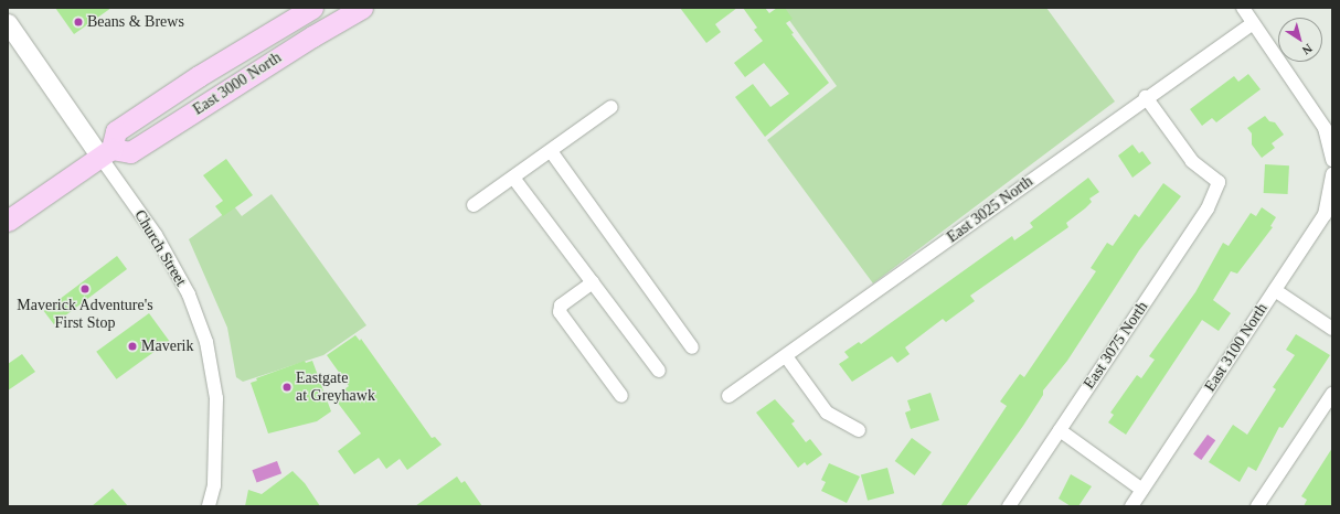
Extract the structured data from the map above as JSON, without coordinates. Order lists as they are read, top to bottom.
{
  "streets": {
    "main road": ["East 3000 North"],
    "street": [
      "East 3025 North",
      "Church Street",
      "East 3075 North",
      "East 3100 North"
    ]
  },
  "crossings": [
    ["East 3000 North", "Church Street"],
    ["East 3025 North", "East 3075 North"]
  ],
  "places": [
    "Beans & Brews",
    "Maverick Adventure's First Stop",
    "Maverik",
    "Eastgate at Greyhawk"
  ],
  "north": "bottom right"
}
